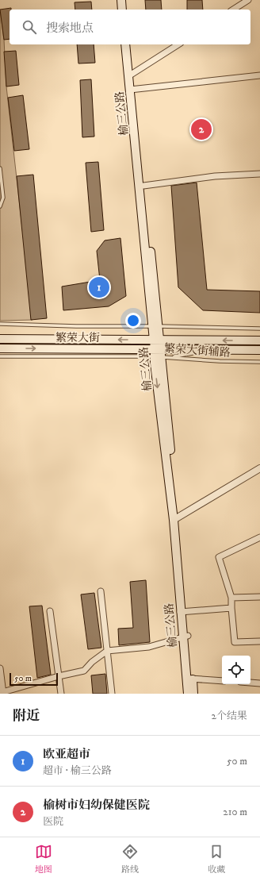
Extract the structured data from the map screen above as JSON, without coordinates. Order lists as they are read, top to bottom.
{
  "streets": {
    "main road": ["榆三公路", "繁荣大街"],
    "lane": ["繁荣大街辅路"]
  },
  "crossings": [
    ["榆三公路", "繁荣大街"],
    ["榆三公路", "繁荣大街辅路"],
    ["繁荣大街", "繁荣大街辅路"]
  ],
  "scale_bar": "50 m",
  "page": {
    "search": "搜索地点",
    "pins": ["2", "1"],
    "scale": "50 m",
    "heading": ["附近", "2个结果"],
    "list": [
      {
        "mark": "1",
        "name": "欧亚超市",
        "note": "超市 · 榆三公路",
        "value": "50 m"
      },
      {
        "mark": "2",
        "name": "榆树市妇幼保健医院",
        "note": "医院",
        "value": "210 m"
      }
    ],
    "nav": ["地图", "路线", "收藏"]
  }
}
